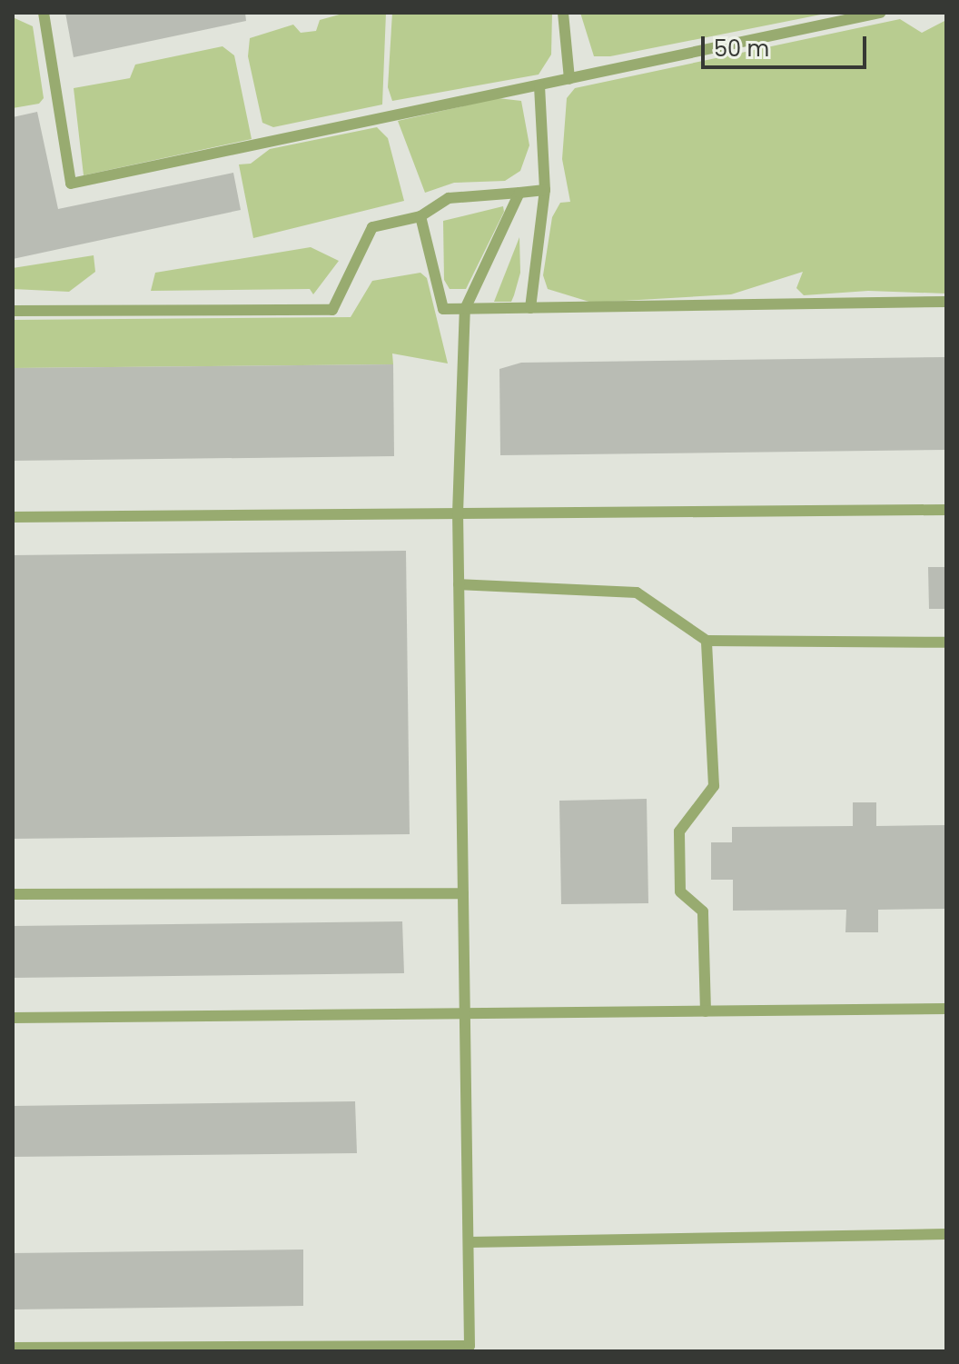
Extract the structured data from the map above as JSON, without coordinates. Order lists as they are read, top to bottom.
{
  "scale_bar": "50 m"
}
